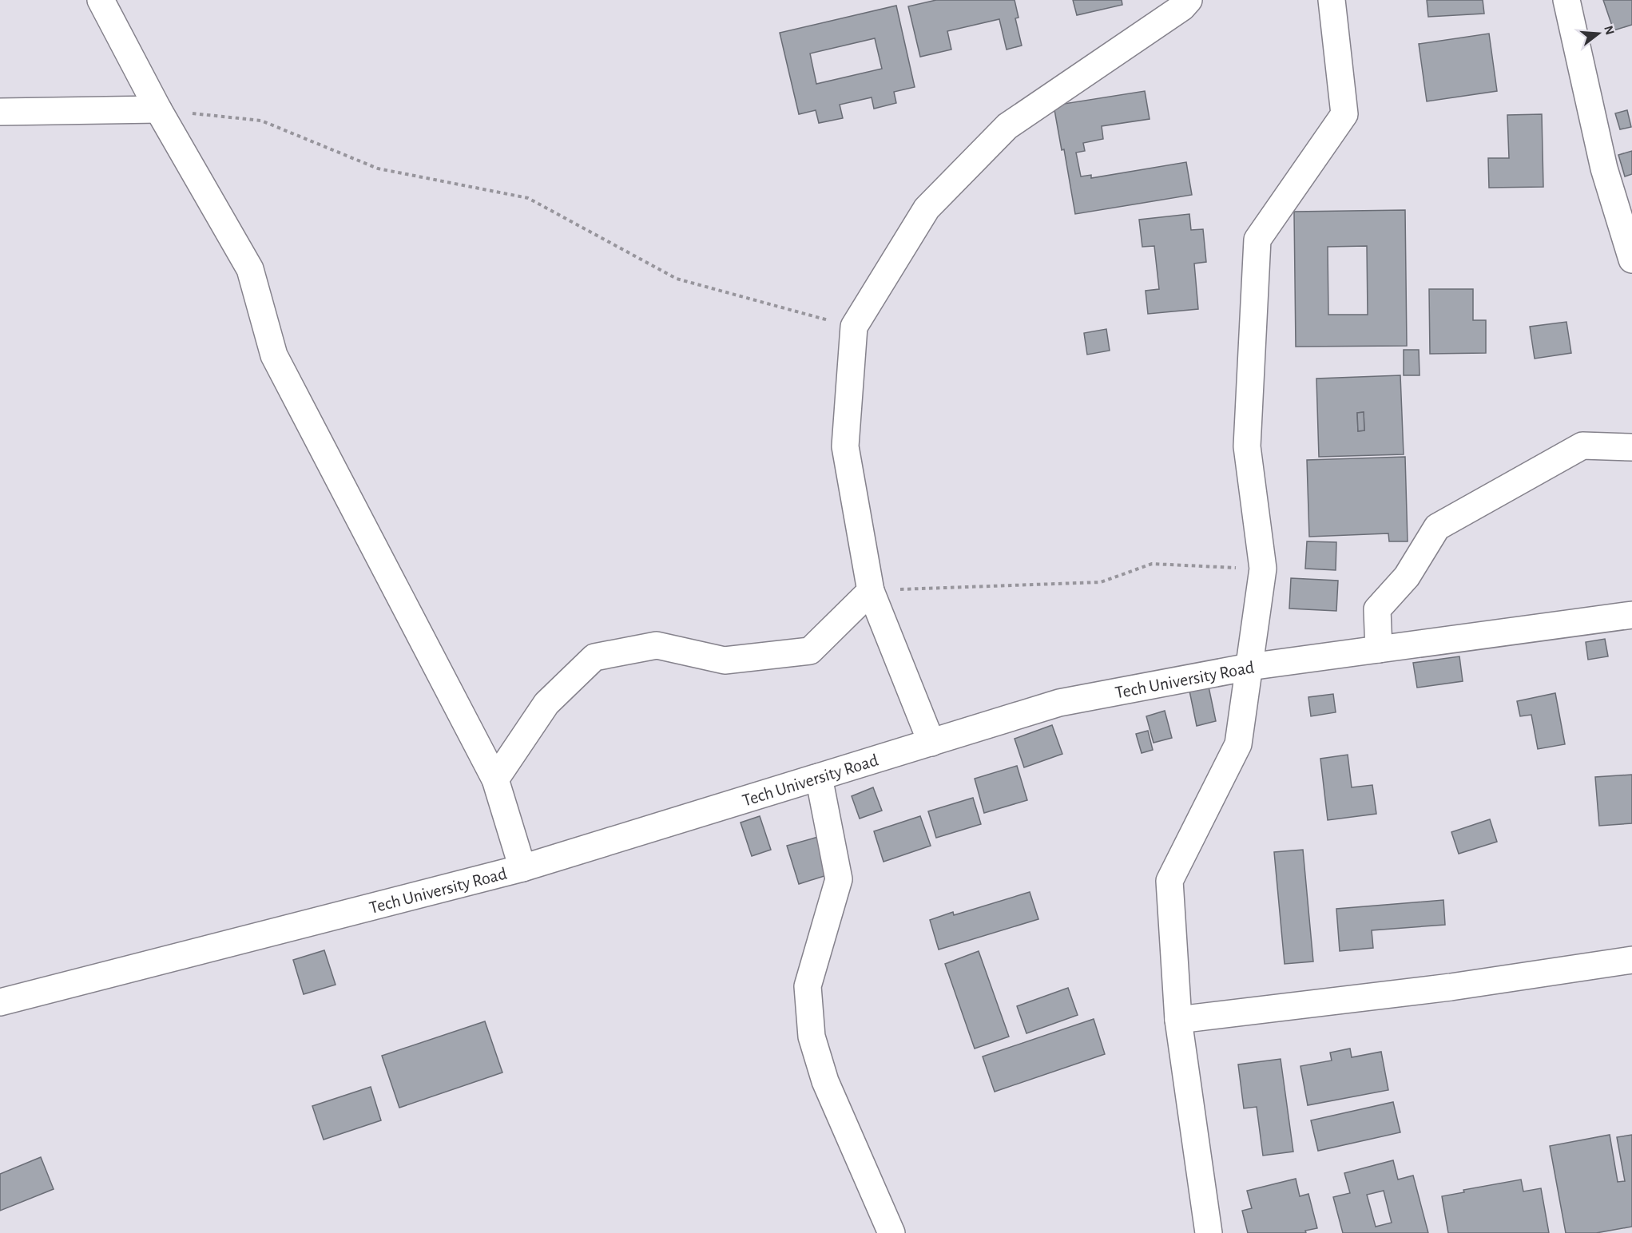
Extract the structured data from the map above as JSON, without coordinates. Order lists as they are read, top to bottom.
{
  "streets": {
    "street": ["Tech University Road"]
  },
  "north": "right"
}
